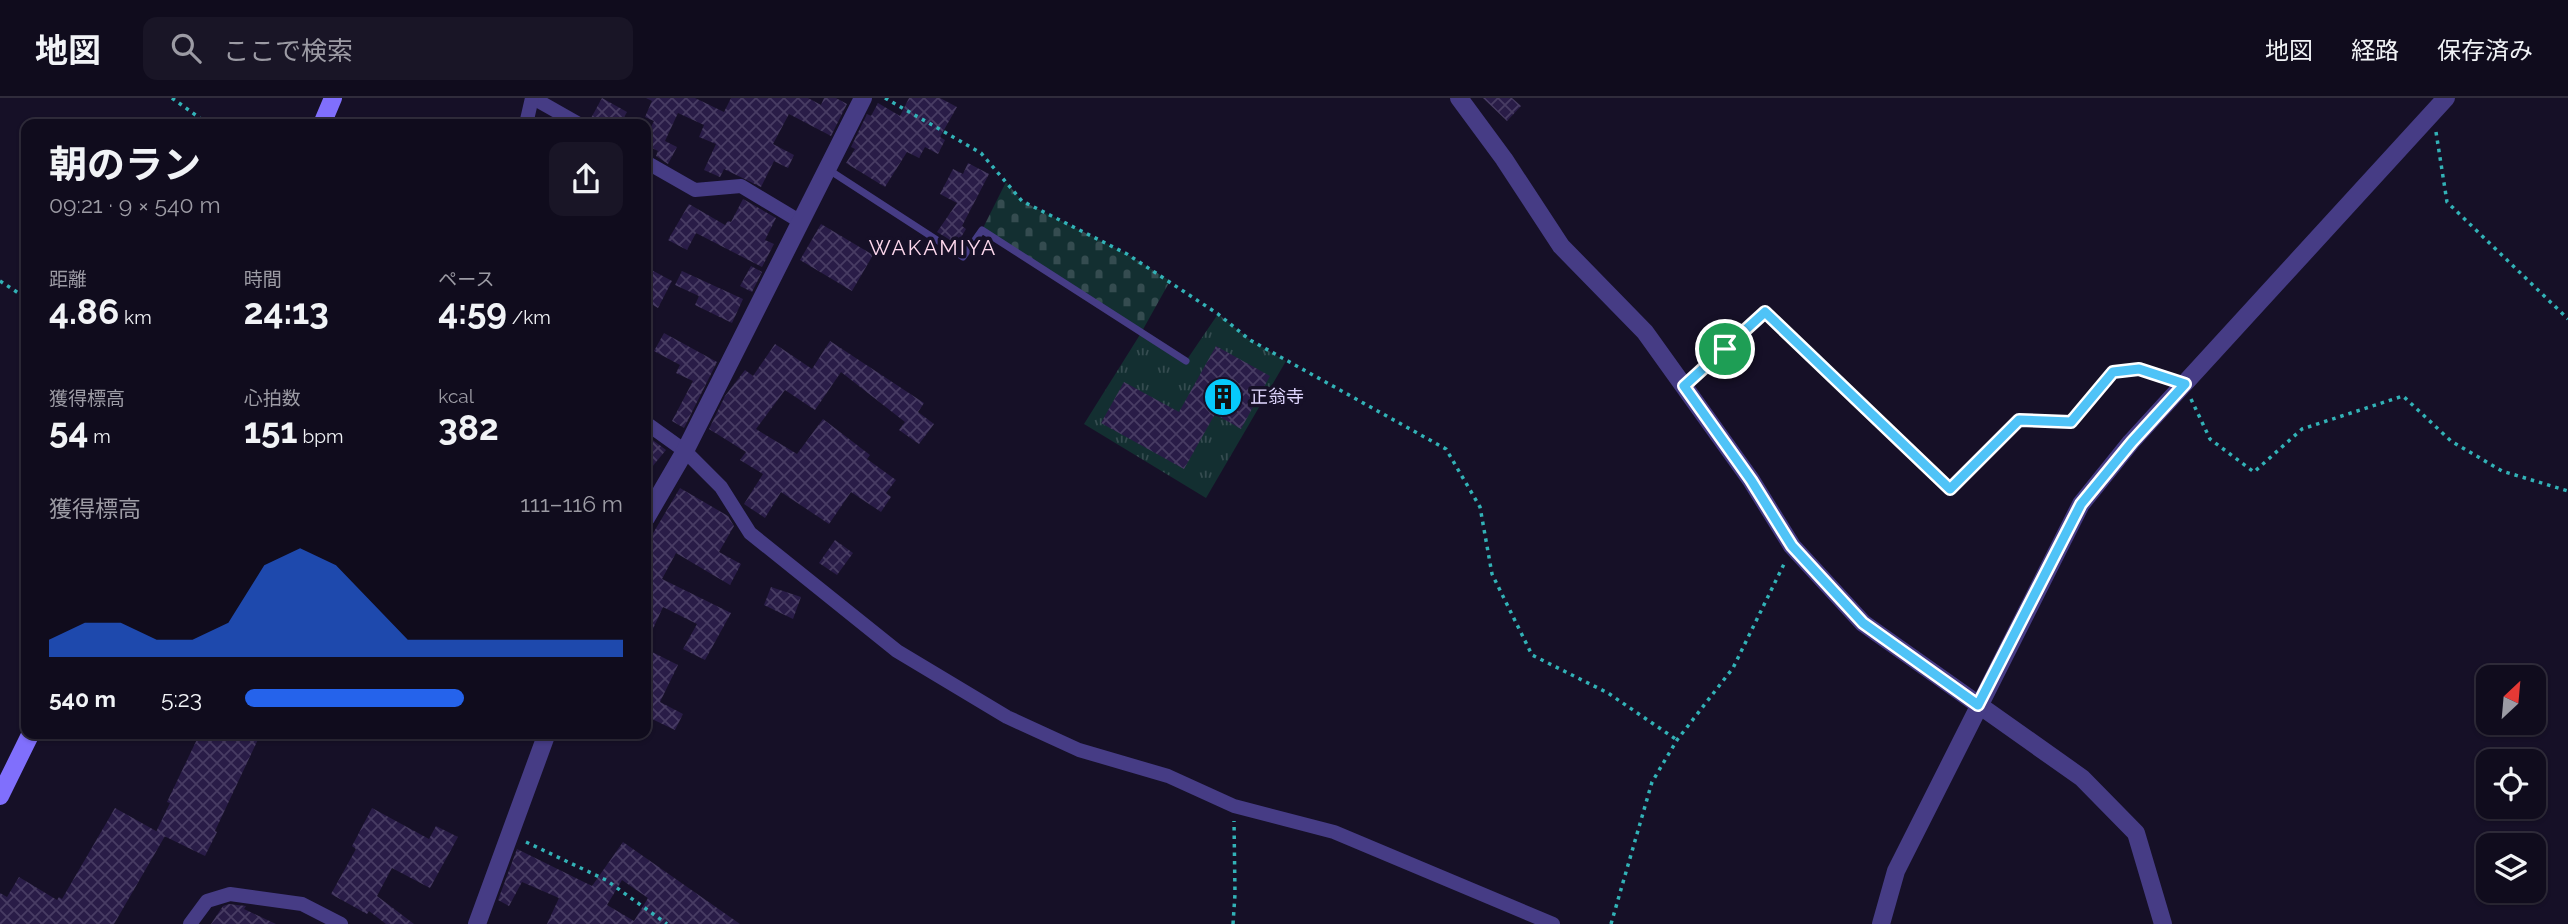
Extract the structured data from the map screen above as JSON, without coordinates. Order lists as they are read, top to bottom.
{
  "districts": ["WAKAMIYA"],
  "places": {
    "building": ["正翁寺"]
  },
  "north": "top right",
  "page": {
    "header": "地図",
    "search": "ここで検索",
    "nav": ["地図", "経路", "保存済み"],
    "heading": ["朝のラン", "09:21 · 9 × 540 m"],
    "stats": [
      ["距離", "4.86 km"],
      ["時間", "24:13"],
      ["ペース", "4:59 /km"],
      ["獲得標高", "54 m"],
      ["心拍数", "151 bpm"],
      ["kcal", "382"]
    ],
    "chart": ["獲得標高", "111–116 m"],
    "list": [
      {
        "name": "540 m",
        "note": "5:23"
      }
    ]
  }
}
